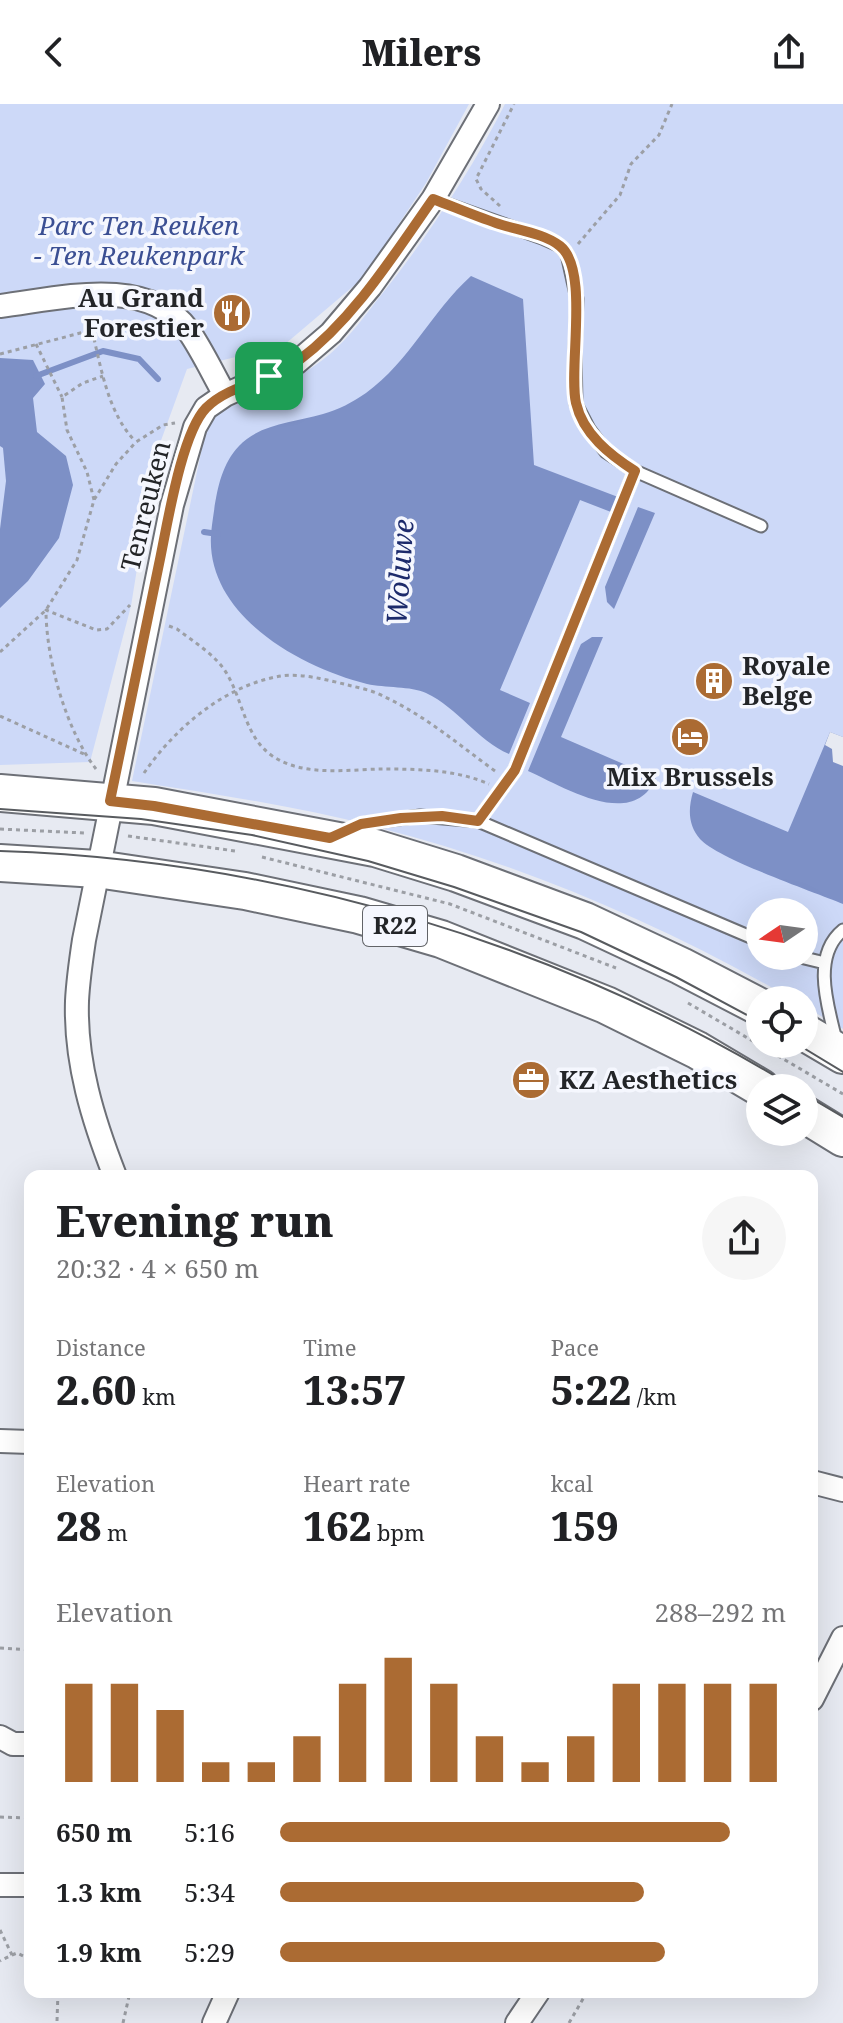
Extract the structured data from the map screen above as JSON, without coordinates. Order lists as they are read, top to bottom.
{
  "streets": {
    "main road": ["R22"],
    "street": ["Tenreuken"]
  },
  "crossings": [
    ["Tenreuken", "R22"]
  ],
  "water": ["Woluwe"],
  "parks": ["Parc Ten Reuken - Ten Reukenpark"],
  "places": {
    "restaurant": ["Au Grand Forestier"],
    "building": ["Royale Belge"],
    "hotel": ["Mix Brussels"],
    "office": ["KZ Aesthetics"]
  },
  "north": "left",
  "page": {
    "header": "Milers",
    "heading": ["Evening run", "20:32 · 4 × 650 m"],
    "stats": [
      ["Distance", "2.60 km"],
      ["Time", "13:57"],
      ["Pace", "5:22 /km"],
      ["Elevation", "28 m"],
      ["Heart rate", "162 bpm"],
      ["kcal", "159"]
    ],
    "chart": ["Elevation", "288–292 m"],
    "list": [
      {
        "name": "650 m",
        "note": "5:16"
      },
      {
        "name": "1.3 km",
        "note": "5:34"
      },
      {
        "name": "1.9 km",
        "note": "5:29"
      }
    ]
  }
}
